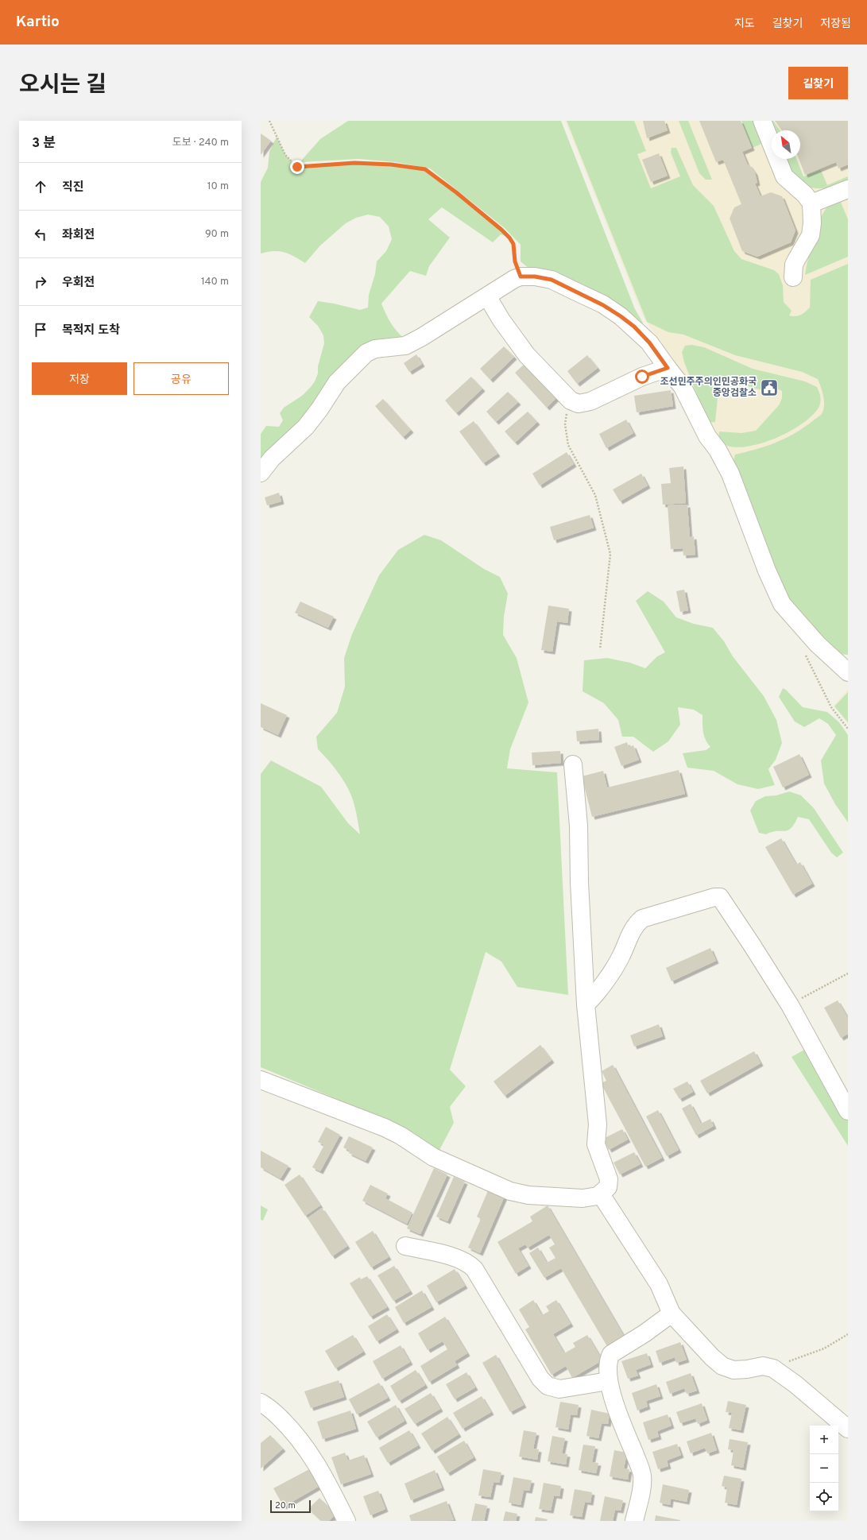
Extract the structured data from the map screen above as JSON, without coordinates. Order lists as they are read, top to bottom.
{
  "places": {
    "public building": ["조선민주주의인민공화국 중앙검찰소"]
  },
  "scale_bar": "20 m",
  "north": "top left",
  "page": {
    "header": "Kartio",
    "nav": ["지도", "길찾기", "저장됨"],
    "title": "오시는 길",
    "buttons": [
      "길찾기",
      ["저장", "공유"]
    ],
    "heading": ["3 분", "도보 · 240 m"],
    "list": [
      ["직진", "10 m"],
      ["좌회전", "90 m"],
      ["우회전", "140 m"],
      "목적지 도착"
    ],
    "map_buttons": ["+", "−"],
    "scale": "20 m"
  }
}
